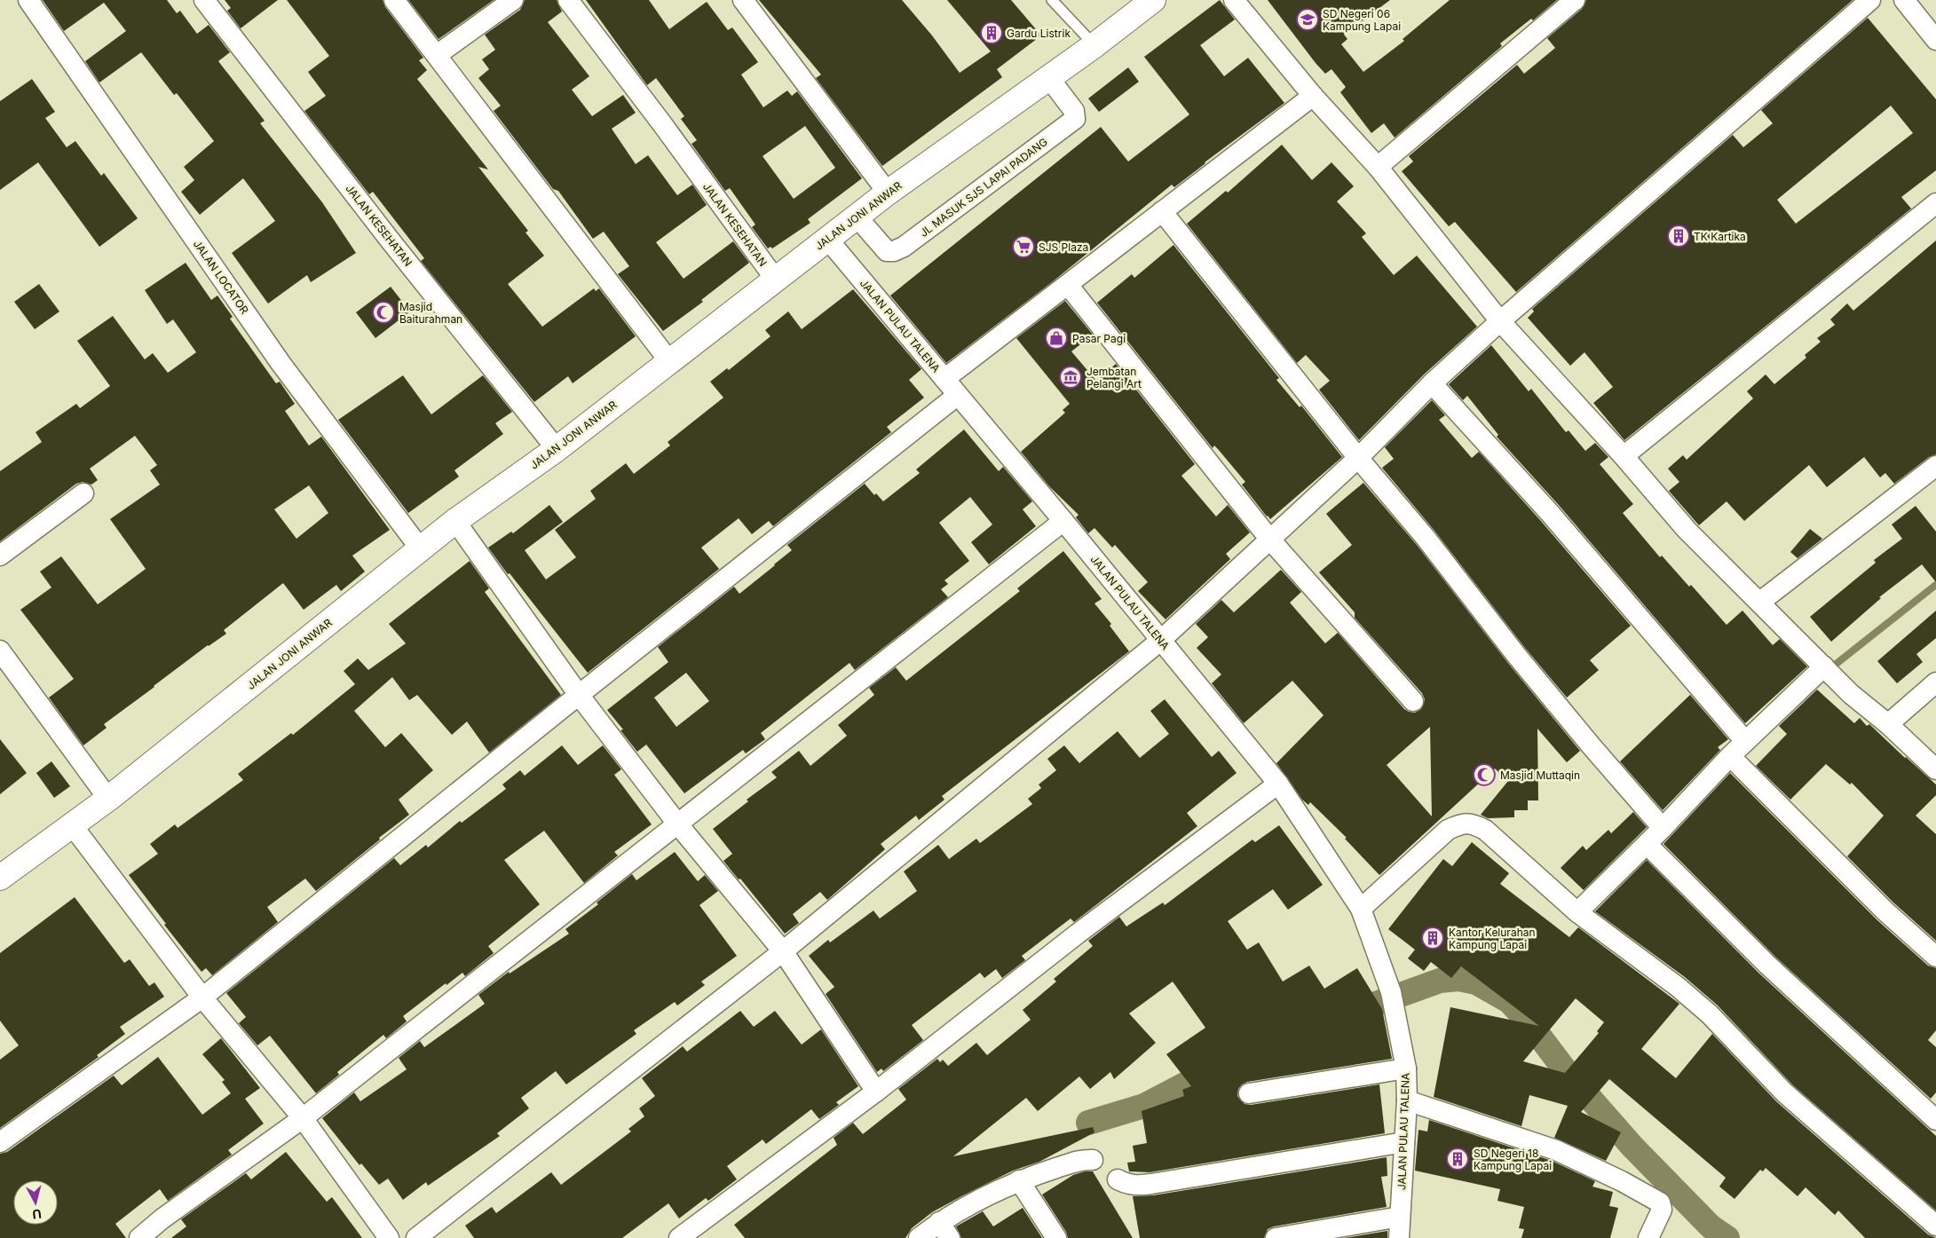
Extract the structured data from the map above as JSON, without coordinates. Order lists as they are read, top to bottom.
{
  "streets": {
    "main road": ["JALAN JONI ANWAR"],
    "street": [
      "JL MASUK SJS LAPAI PADANG",
      "JALAN KESEHATAN",
      "JALAN LOCATOR",
      "JALAN PULAU TALENA"
    ]
  },
  "crossings": [
    ["JL MASUK SJS LAPAI PADANG", "JALAN JONI ANWAR"],
    ["JALAN JONI ANWAR", "JALAN KESEHATAN"],
    ["JALAN JONI ANWAR", "JALAN LOCATOR"],
    ["JALAN JONI ANWAR", "JALAN PULAU TALENA"]
  ],
  "places": {
    "school or university": ["SD Negeri 06 Kampung Lapai"],
    "building": [
      "Gardu Listrik",
      "TK Kartika",
      "Kantor Kelurahan Kampung Lapai",
      "SD Negeri 18 Kampung Lapai"
    ],
    "supermarket": ["SJS Plaza"],
    "mosque": ["Masjid Baiturahman", "Masjid Muttaqin"],
    "shop": ["Pasar Pagi"],
    "museum": ["Jembatan Pelangi Art"]
  },
  "north": "bottom"
}
